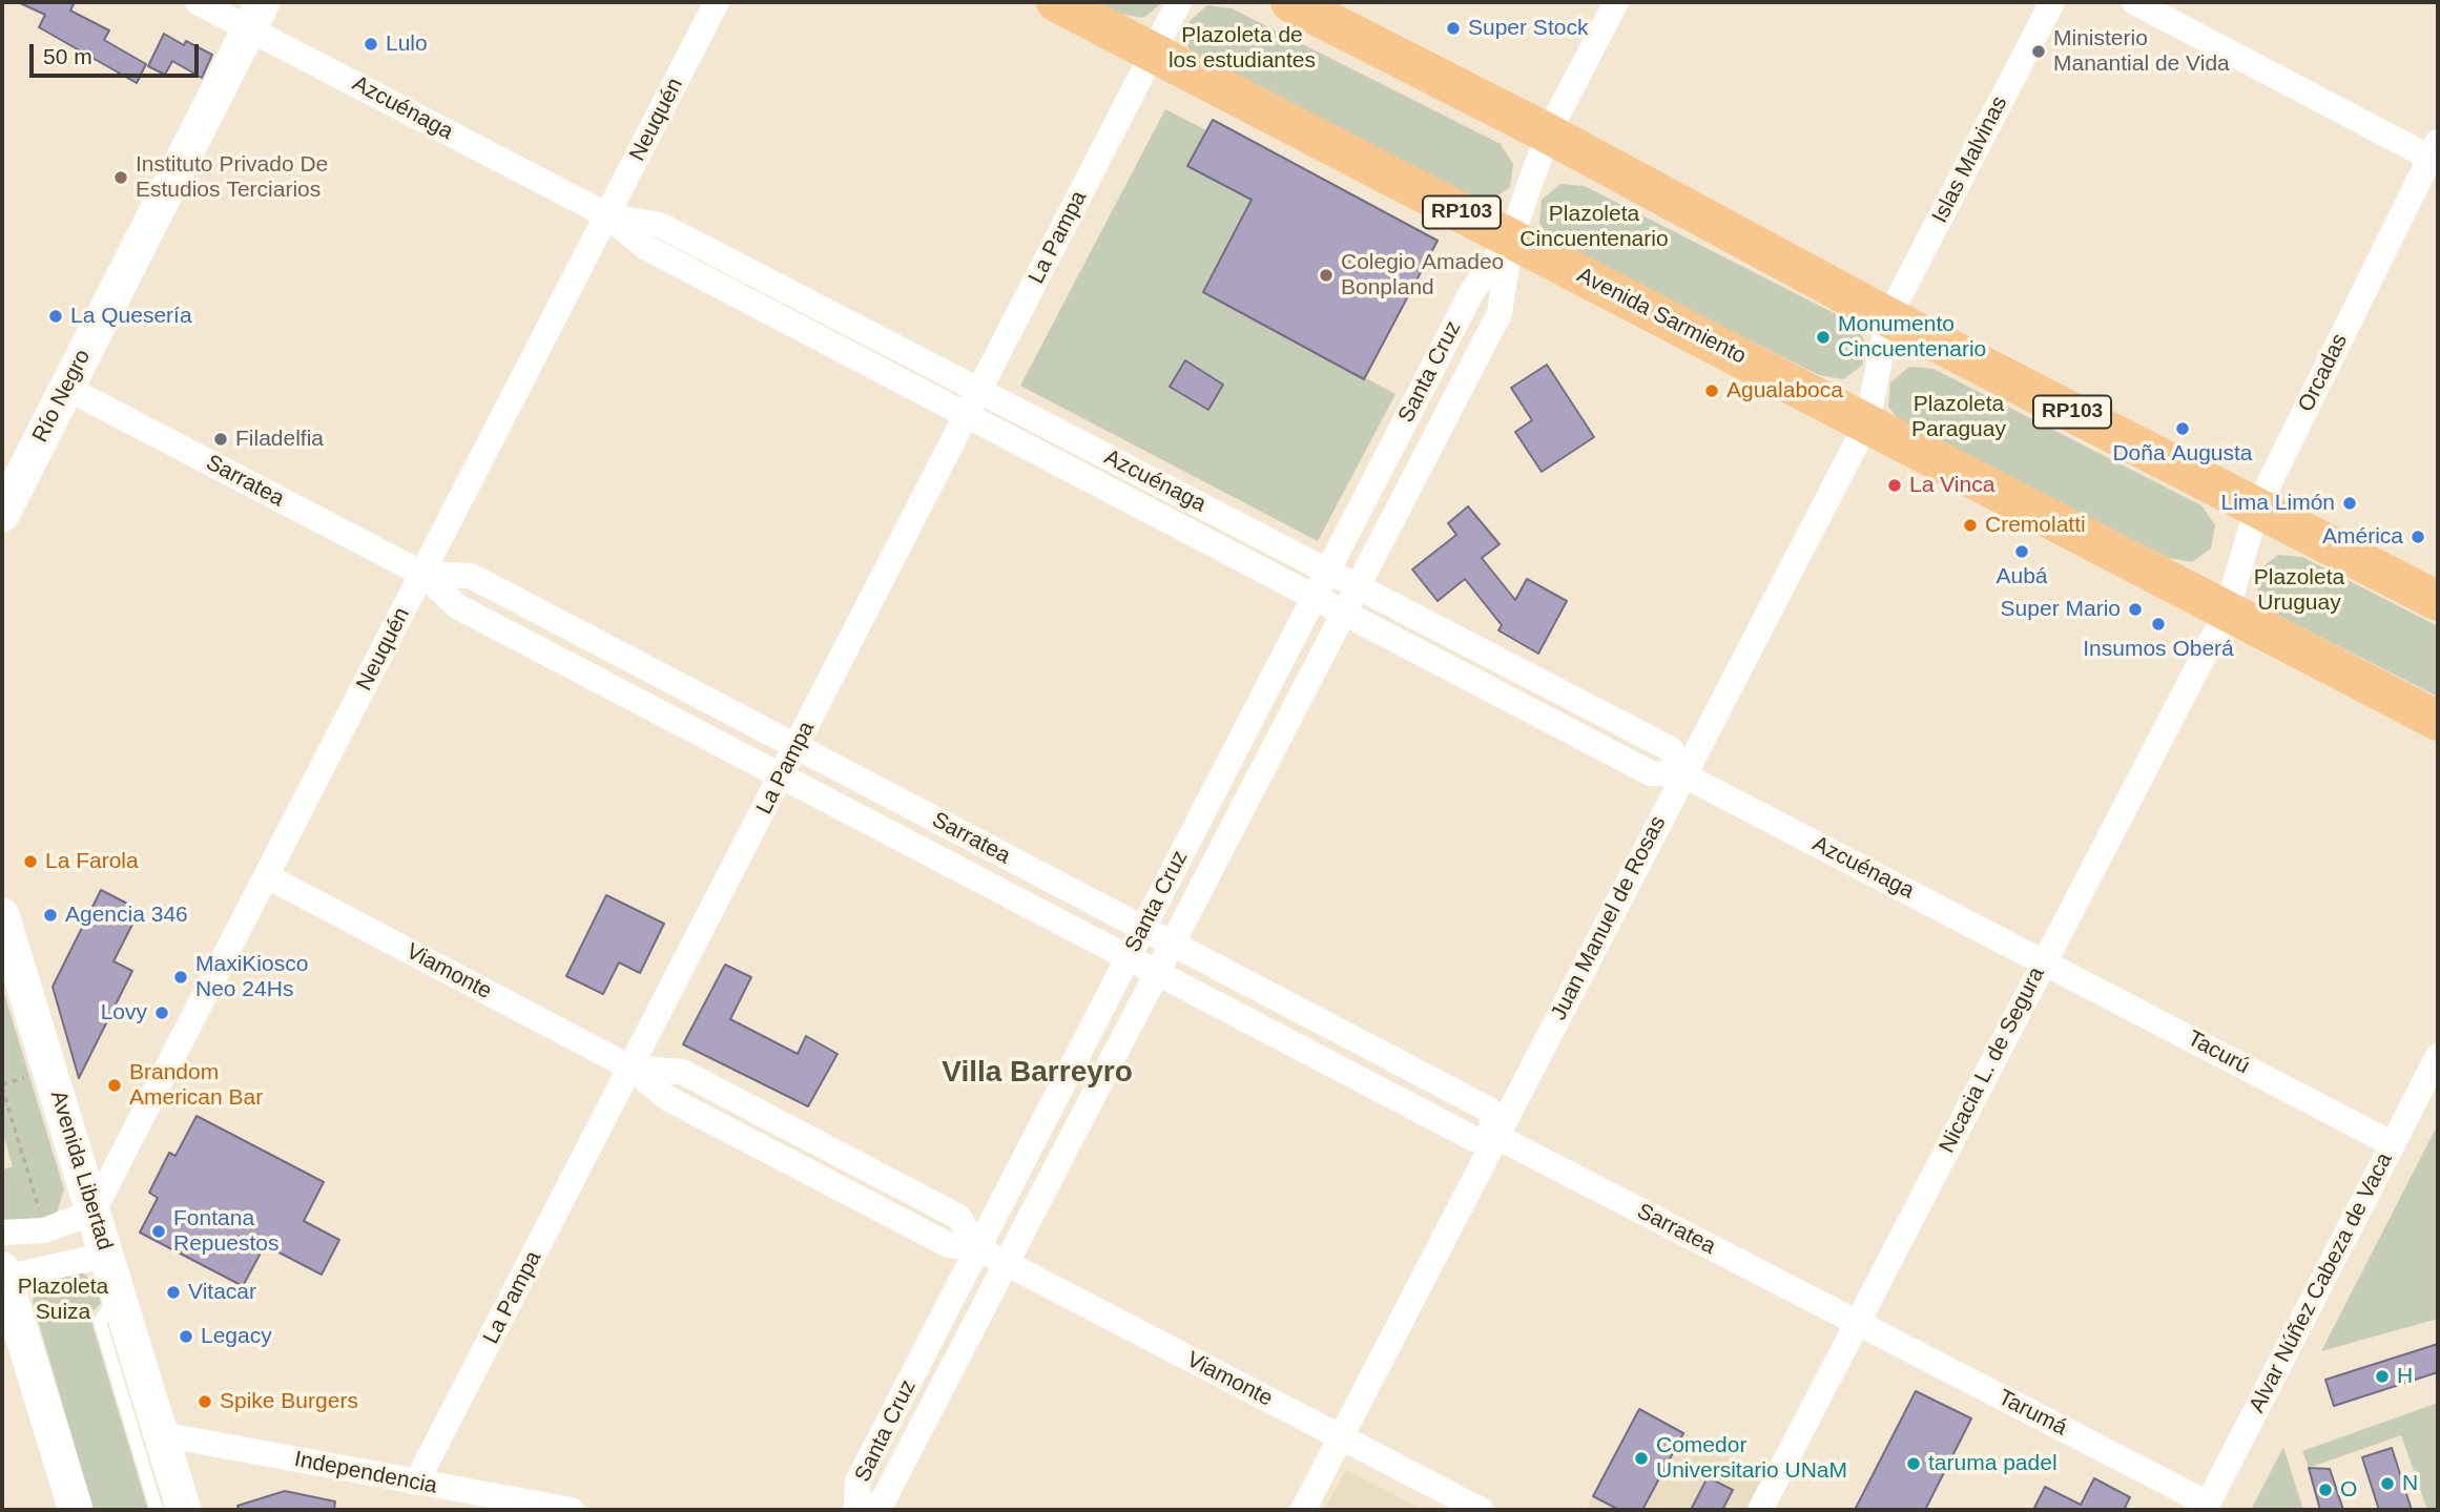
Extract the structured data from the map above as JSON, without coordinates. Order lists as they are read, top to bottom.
{
  "streets": {
    "main road": [
      "RP103",
      "Avenida Sarmiento",
      "Río Negro",
      "Avenida Libertad"
    ],
    "street": [
      "Azcuénaga",
      "Neuquén",
      "Islas Malvinas",
      "La Pampa",
      "Santa Cruz",
      "Orcadas",
      "Sarratea",
      "Juan Manuel de Rosas",
      "Viamonte",
      "Tacurú",
      "Nicacia L. de Segura",
      "Alvar Núñez Cabeza de Vaca",
      "Tarumá",
      "Independencia"
    ]
  },
  "crossings": [
    ["Azcuénaga", "Neuquén"],
    ["Azcuénaga", "La Pampa"],
    ["Azcuénaga", "Santa Cruz"],
    ["Azcuénaga", "Río Negro"],
    ["Azcuénaga", "Juan Manuel de Rosas"],
    ["Azcuénaga", "Tacurú"],
    ["Azcuénaga", "Nicacia L. de Segura"],
    ["Neuquén", "Sarratea"],
    ["Neuquén", "Viamonte"],
    ["Neuquén", "Avenida Libertad"],
    ["Islas Malvinas", "RP103"],
    ["Islas Malvinas", "Juan Manuel de Rosas"],
    ["RP103", "Avenida Sarmiento"],
    ["RP103", "Orcadas"],
    ["RP103", "Juan Manuel de Rosas"],
    ["RP103", "Nicacia L. de Segura"],
    ["La Pampa", "Avenida Sarmiento"],
    ["La Pampa", "Sarratea"],
    ["La Pampa", "Viamonte"],
    ["La Pampa", "Independencia"],
    ["Avenida Sarmiento", "Santa Cruz"],
    ["Avenida Sarmiento", "Orcadas"],
    ["Avenida Sarmiento", "Juan Manuel de Rosas"],
    ["Avenida Sarmiento", "Nicacia L. de Segura"],
    ["Santa Cruz", "Sarratea"],
    ["Santa Cruz", "Viamonte"],
    ["Orcadas", "Nicacia L. de Segura"],
    ["Río Negro", "Sarratea"],
    ["Sarratea", "Juan Manuel de Rosas"],
    ["Sarratea", "Nicacia L. de Segura"],
    ["Sarratea", "Tarumá"],
    ["Juan Manuel de Rosas", "Viamonte"],
    ["Tacurú", "Nicacia L. de Segura"],
    ["Tacurú", "Alvar Núñez Cabeza de Vaca"],
    ["Nicacia L. de Segura", "Tarumá"],
    ["Avenida Libertad", "Independencia"],
    ["Alvar Núñez Cabeza de Vaca", "Tarumá"]
  ],
  "districts": ["Villa Barreyro"],
  "parks": [
    "Plazoleta de los estudiantes",
    "Plazoleta Cincuentenario",
    "Plazoleta Paraguay",
    "Plazoleta Uruguay",
    "Plazoleta Suiza"
  ],
  "places": [
    "Super Stock",
    "Lulo",
    "Ministerio Manantial de Vida",
    "Instituto Privado De Estudios Terciarios",
    "Colegio Amadeo Bonpland",
    "La Quesería",
    "Monumento Cincuentenario",
    "Agualaboca",
    "Doña Augusta",
    "Filadelfia",
    "La Vinca",
    "Lima Limón",
    "Cremolatti",
    "América",
    "Aubá",
    "Super Mario",
    "Insumos Oberá",
    "La Farola",
    "Agencia 346",
    "MaxiKiosco Neo 24Hs",
    "Lovy",
    "Brandom American Bar",
    "Fontana Repuestos",
    "Vitacar",
    "Legacy",
    "H",
    "Spike Burgers",
    "Comedor Universitario UNaM",
    "taruma padel",
    "N",
    "O"
  ],
  "scale_bar": "50 m"
}
